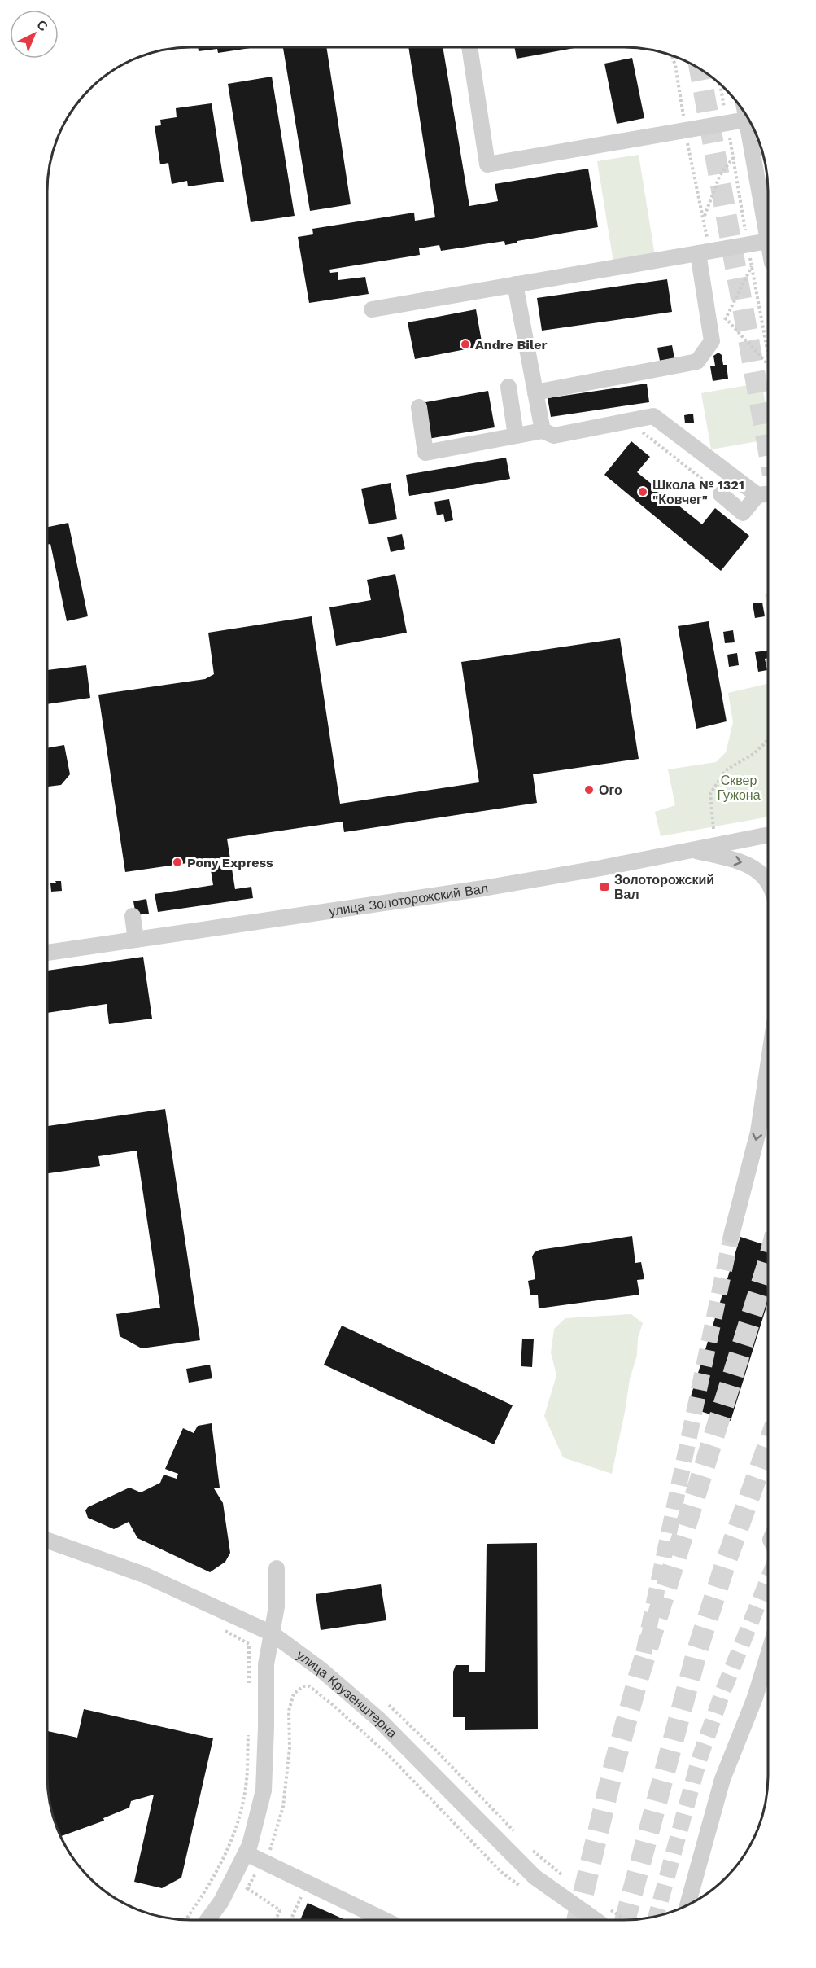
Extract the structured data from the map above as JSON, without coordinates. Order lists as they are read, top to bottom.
{
  "streets": {
    "street": ["улица Золоторожский Вал", "улица Крузенштерна"]
  },
  "parks": ["Сквер Гужона"],
  "places": {
    "other": [
      "Andre Biler",
      "Школа № 1321 \"Ковчег\"",
      "Ого",
      "Pony Express"
    ],
    "transit": ["Золоторожский Вал"]
  },
  "north": "top right"
}
